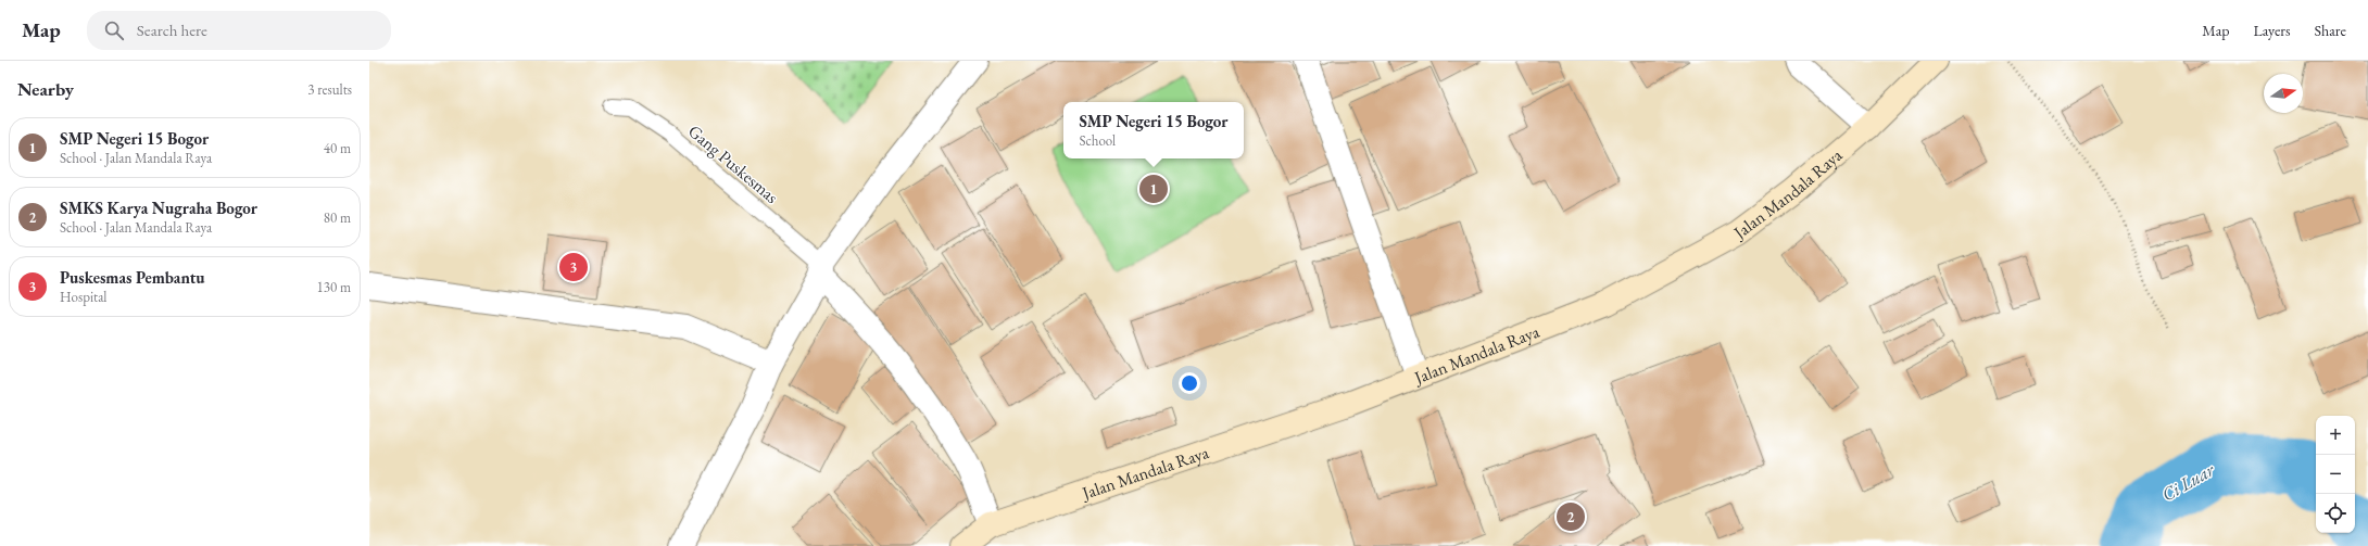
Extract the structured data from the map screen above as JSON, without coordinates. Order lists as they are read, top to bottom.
{
  "streets": {
    "street": ["Jalan Mandala Raya"],
    "lane": ["Gang Puskesmas"]
  },
  "water": ["Ci Luar"],
  "north": "right",
  "page": {
    "header": "Map",
    "search": "Search here",
    "nav": ["Map", "Layers", "Share"],
    "heading": ["Nearby", "3 results"],
    "popup": ["SMP Negeri 15 Bogor", "School"],
    "list": [
      {
        "mark": "1",
        "name": "SMP Negeri 15 Bogor",
        "note": "School · Jalan Mandala Raya",
        "value": "40 m"
      },
      {
        "mark": "2",
        "name": "SMKS Karya Nugraha Bogor",
        "note": "School · Jalan Mandala Raya",
        "value": "80 m"
      },
      {
        "mark": "3",
        "name": "Puskesmas Pembantu",
        "note": "Hospital",
        "value": "130 m"
      }
    ],
    "pins": ["1", "3", "2"],
    "map_buttons": ["+", "−"]
  }
}
